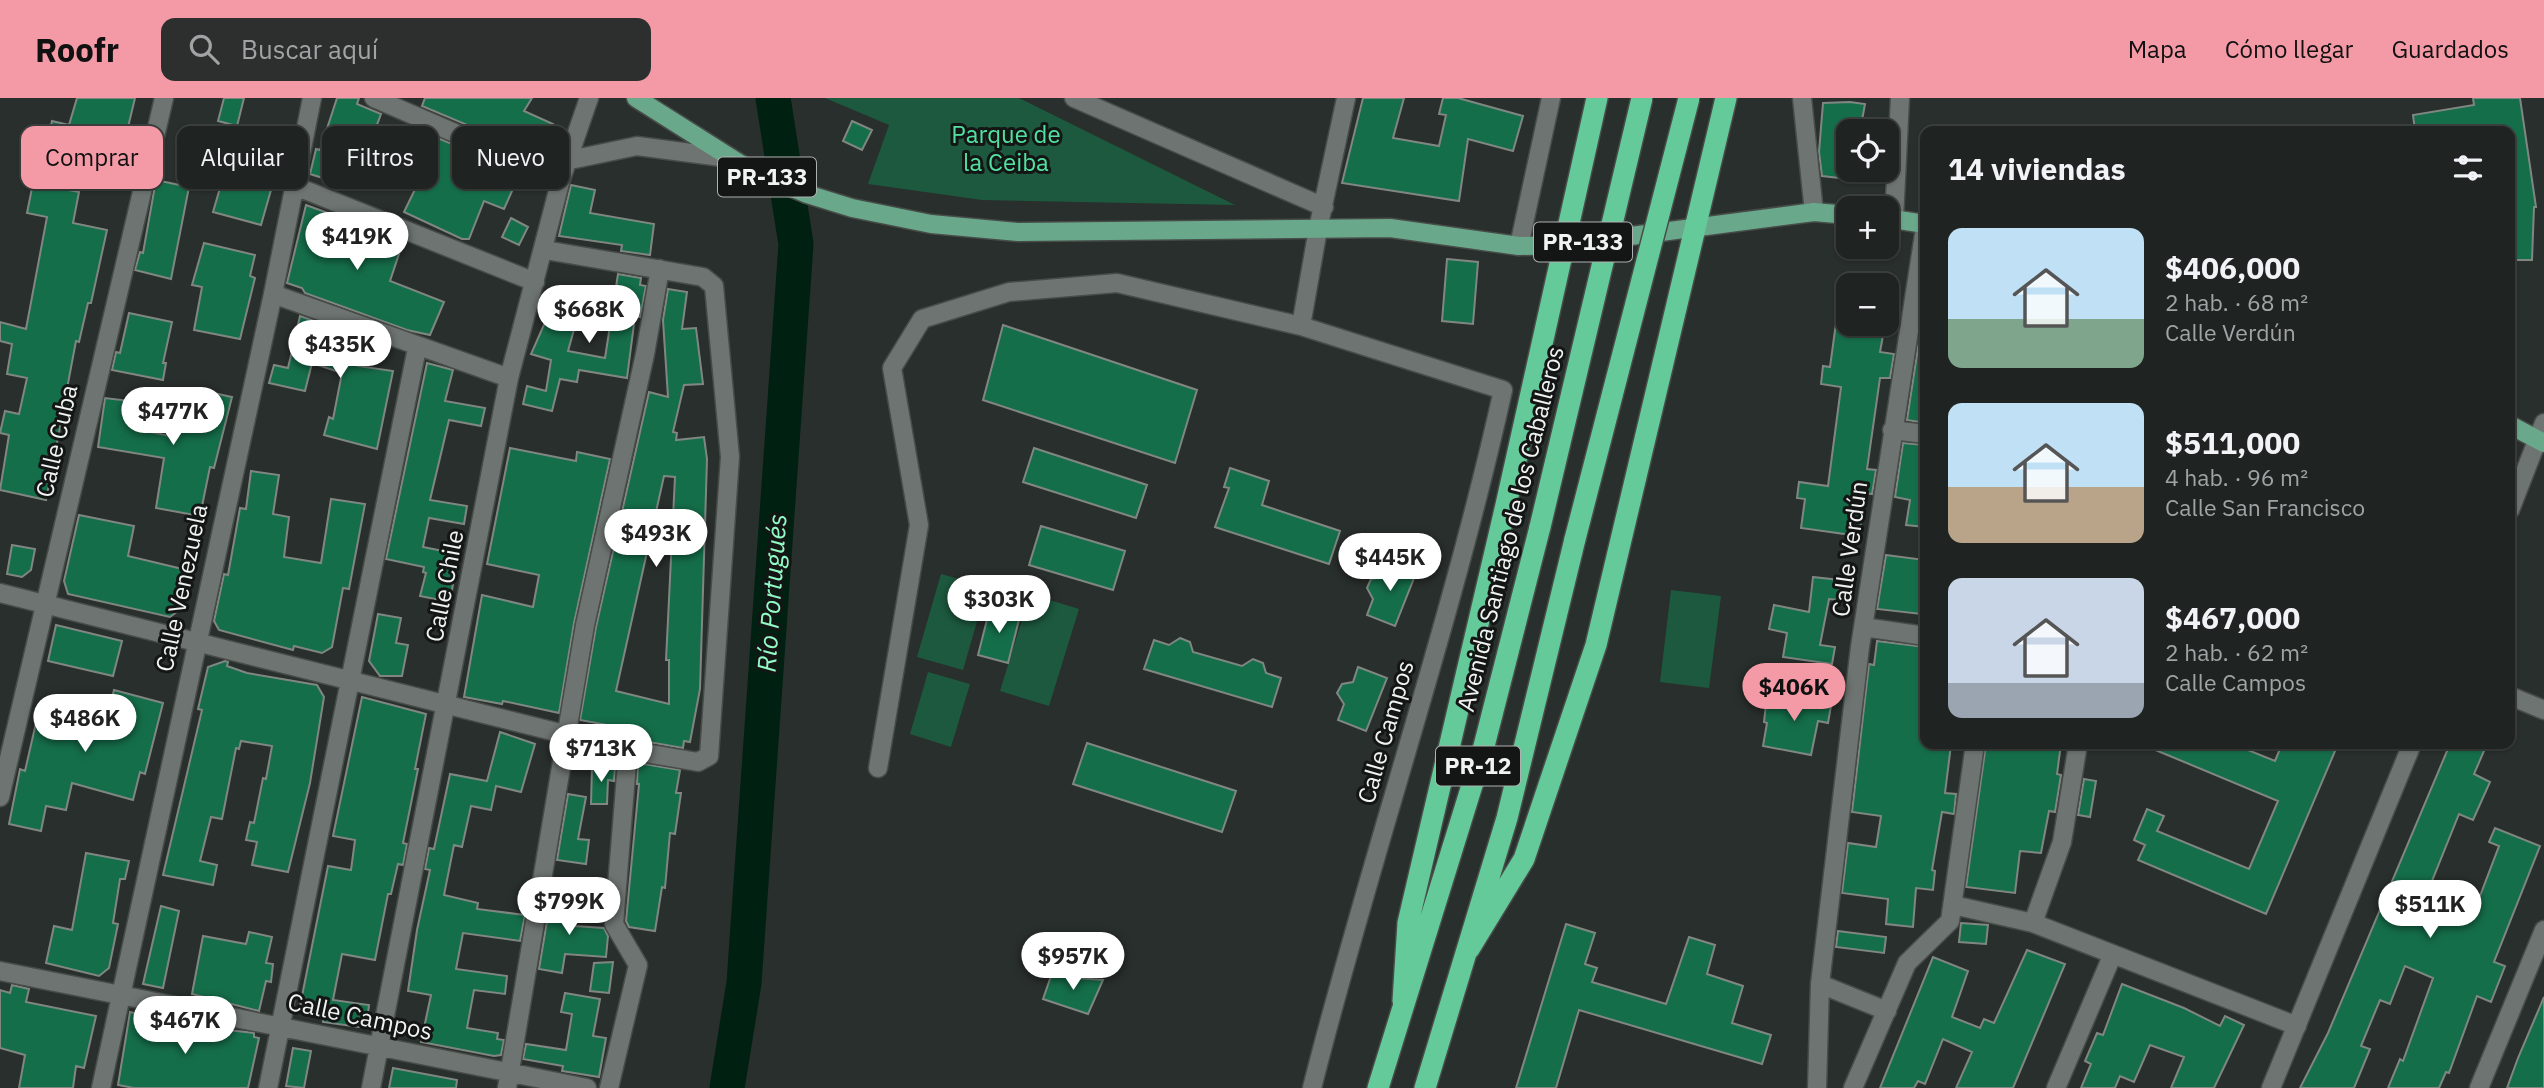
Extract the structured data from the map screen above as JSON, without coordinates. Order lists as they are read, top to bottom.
{
  "streets": {
    "highway": ["Avenida Santiago de los Caballeros", "PR-12"],
    "main road": ["PR-133"],
    "street": [
      "Calle Cuba",
      "Calle Verdún",
      "Calle Chile",
      "Calle Venezuela",
      "Calle Campos"
    ]
  },
  "crossings": [
    ["Calle Chile", "Calle Campos"],
    ["Calle Venezuela", "Calle Campos"]
  ],
  "water": ["Río Portugués"],
  "parks": ["Parque de la Ceiba"],
  "page": {
    "header": "Roofr",
    "search": "Buscar aquí",
    "nav": ["Mapa", "Cómo llegar", "Guardados"],
    "map_buttons": ["+", "−"],
    "chip": [
      "Comprar",
      "Alquilar",
      "Filtros",
      "Nuevo"
    ],
    "heading": "14 viviendas",
    "list": [
      {
        "name": "$406,000",
        "note": "2 hab. · 68 m² · Calle Verdún"
      },
      {
        "name": "$511,000",
        "note": "4 hab. · 96 m² · Calle San Francisco"
      },
      {
        "name": "$467,000",
        "note": "2 hab. · 62 m² · Calle Campos"
      }
    ],
    "price": [
      "$419K",
      "$668K",
      "$435K",
      "$477K",
      "$493K",
      "$445K",
      "$303K",
      "$406K",
      "$486K",
      "$713K",
      "$799K",
      "$511K",
      "$957K",
      "$467K"
    ]
  }
}
